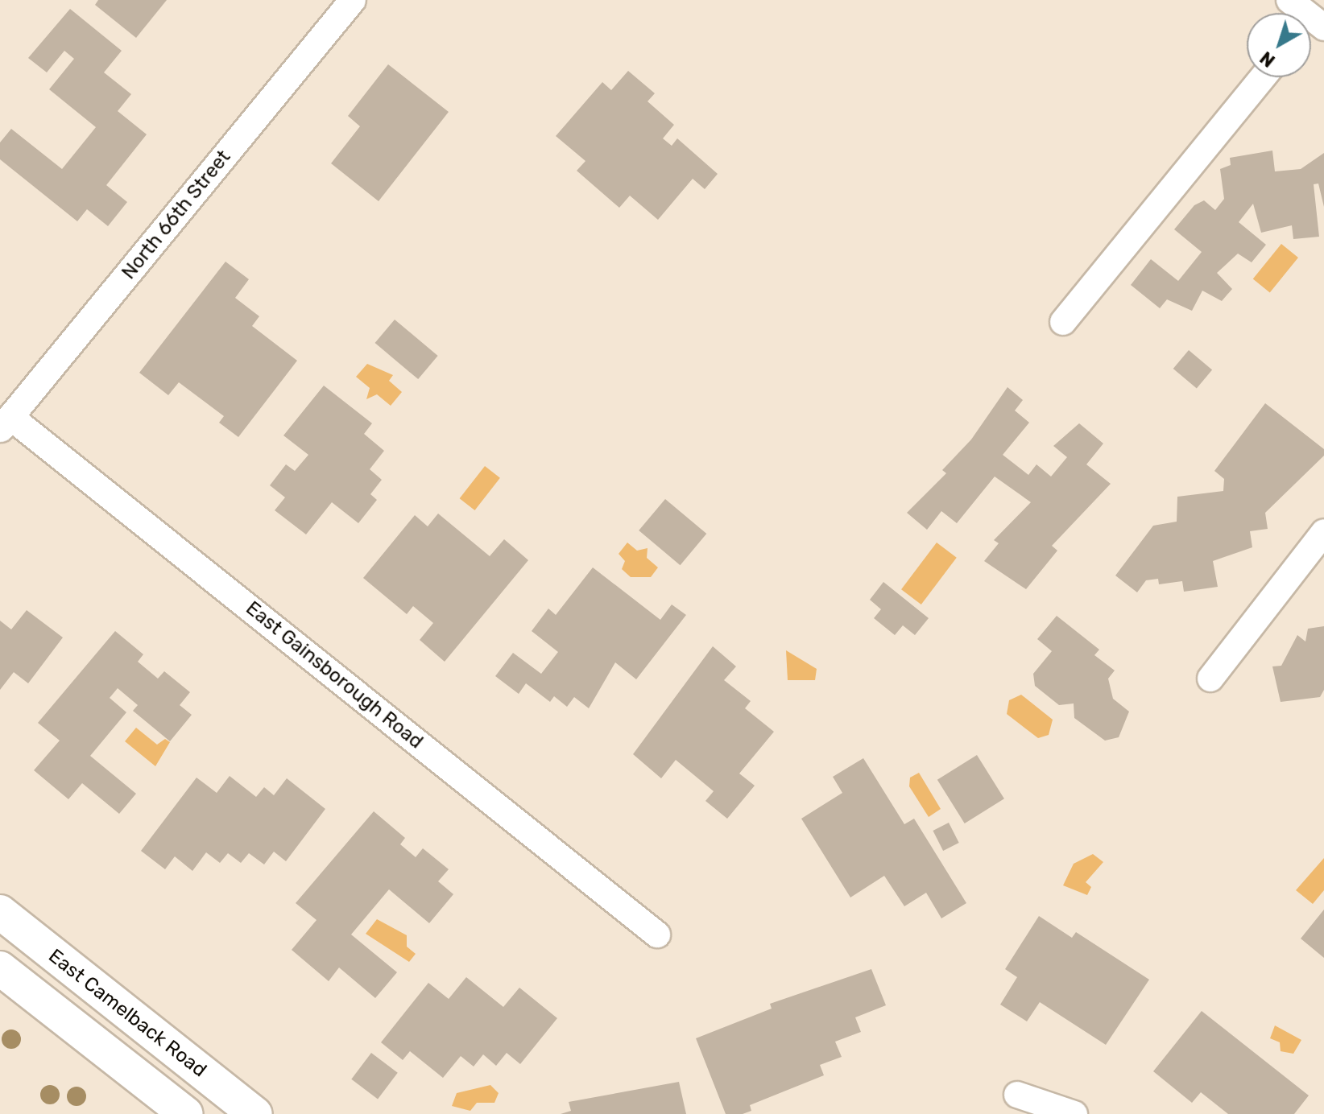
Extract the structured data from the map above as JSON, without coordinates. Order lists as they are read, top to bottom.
{
  "streets": {
    "main road": ["East Camelback Road"],
    "street": ["North 66th Street", "East Gainsborough Road"]
  },
  "crossings": [
    ["North 66th Street", "East Gainsborough Road"]
  ],
  "north": "bottom left"
}
